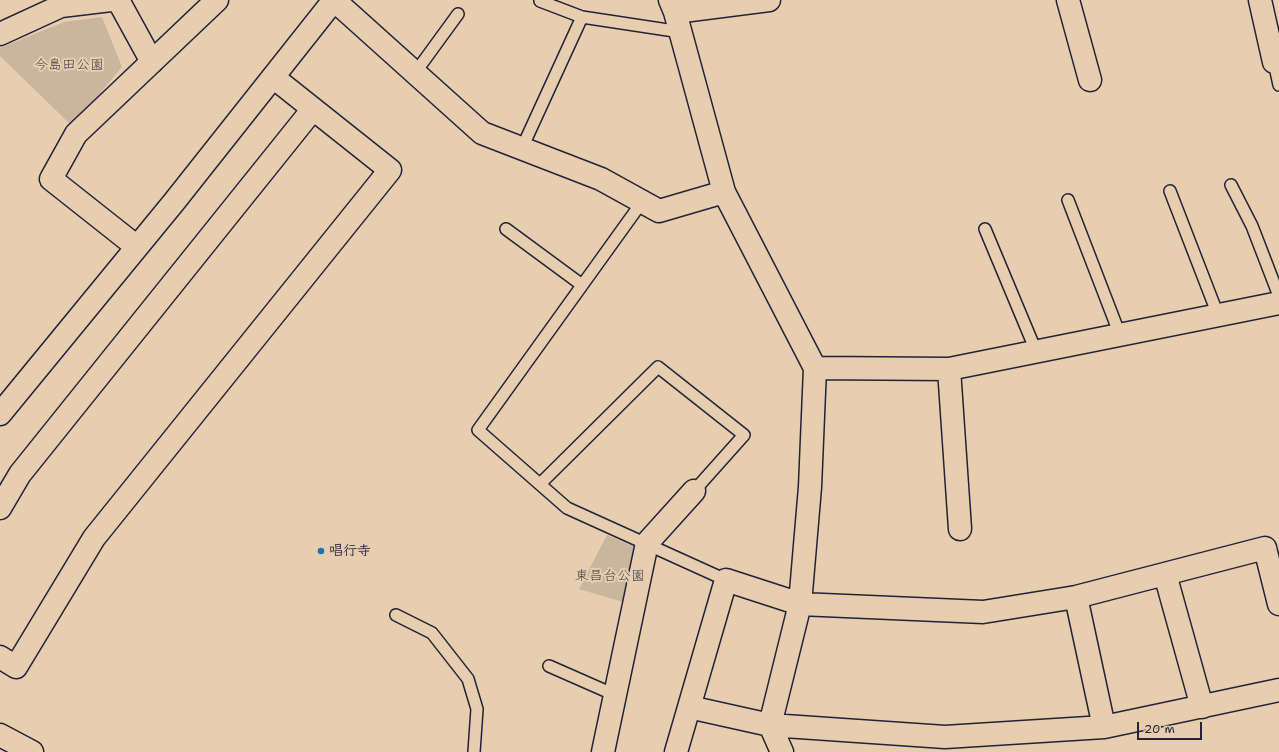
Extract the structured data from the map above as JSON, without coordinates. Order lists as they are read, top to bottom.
{
  "parks": ["今島田公園", "東昌台公園"],
  "places": ["唱行寺"],
  "scale_bar": "20 m"
}
